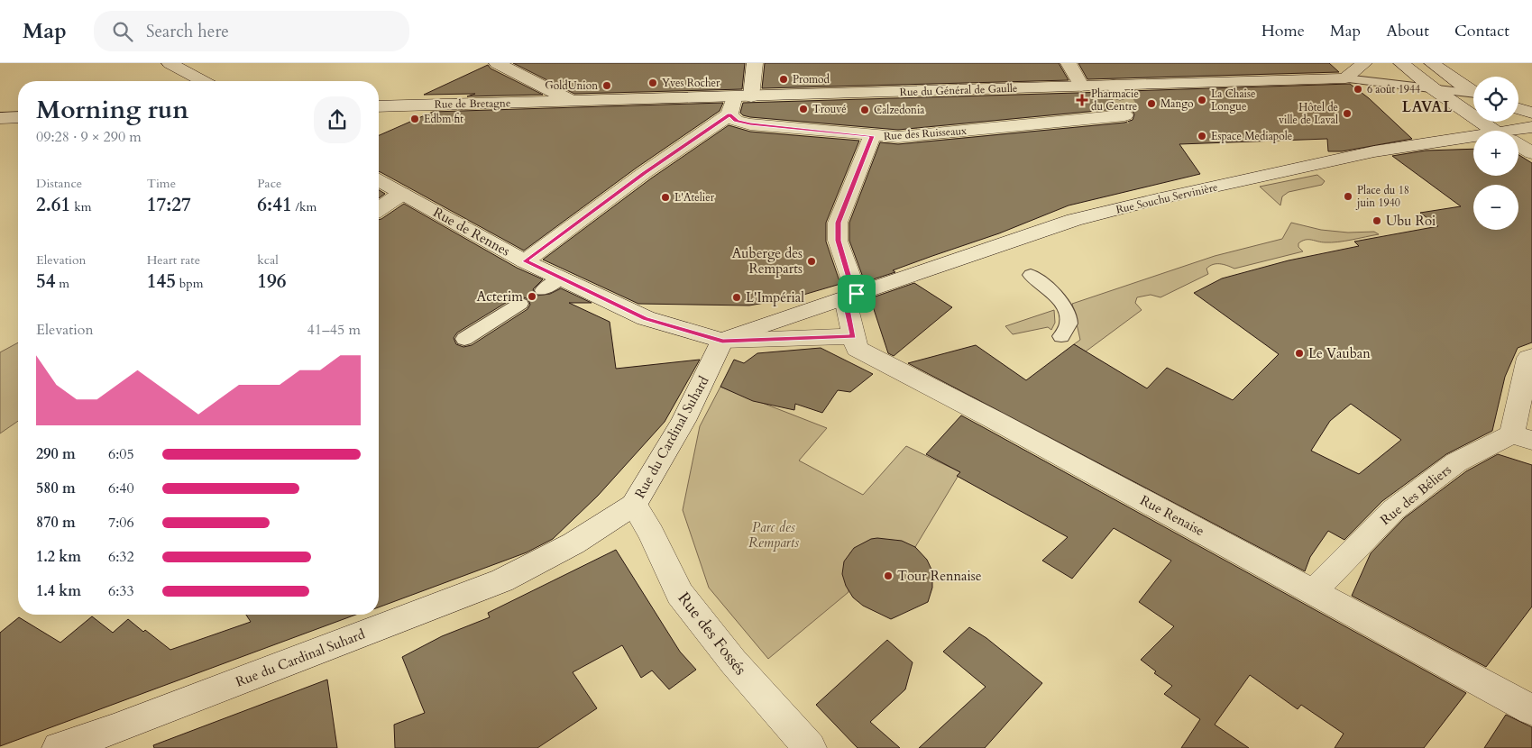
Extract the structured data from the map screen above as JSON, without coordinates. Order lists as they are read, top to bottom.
{
  "streets": {
    "main road": [
      "Rue du Général de Gaulle",
      "Rue de Bretagne",
      "Rue des Ruisseaux",
      "Rue Souchu Servinière",
      "Rue de Rennes",
      "Rue du Cardinal Suhard",
      "Rue des Béliers",
      "Rue Renaise",
      "Rue des Fossés"
    ]
  },
  "crossings": [
    ["Rue du Général de Gaulle", "Rue de Bretagne"],
    ["Rue du Général de Gaulle", "Rue des Ruisseaux"],
    ["Rue des Ruisseaux", "Rue Renaise"],
    ["Rue Souchu Servinière", "Rue de Rennes"],
    ["Rue Souchu Servinière", "Rue du Cardinal Suhard"],
    ["Rue Souchu Servinière", "Rue Renaise"],
    ["Rue de Rennes", "Rue du Cardinal Suhard"],
    ["Rue de Rennes", "Rue Renaise"],
    ["Rue du Cardinal Suhard", "Rue des Fossés"],
    ["Rue des Béliers", "Rue Renaise"]
  ],
  "districts": ["LAVAL"],
  "parks": ["Parc des Remparts"],
  "places": {
    "other": [
      "Promod",
      "Yves Rocher",
      "GoldUnion",
      "6 août 1944",
      "La Chaise Longue",
      "Mango",
      "Trouvé",
      "Calzedonia",
      "Hôtel de ville de Laval",
      "Edbm fit",
      "Espace Mediapole",
      "Place du 18 juin 1940",
      "L'Atelier",
      "Ubu Roi",
      "Auberge des Remparts",
      "Acterim",
      "L'Impérial",
      "Le Vauban",
      "Tour Rennaise"
    ],
    "health": ["Pharmacie du Centre"]
  },
  "page": {
    "header": "Map",
    "search": "Search here",
    "nav": [
      "Home",
      "Map",
      "About",
      "Contact"
    ],
    "map_buttons": ["+", "−"],
    "heading": ["Morning run", "09:28 · 9 × 290 m"],
    "stats": [
      ["Distance", "2.61 km"],
      ["Time", "17:27"],
      ["Pace", "6:41 /km"],
      ["Elevation", "54 m"],
      ["Heart rate", "145 bpm"],
      ["kcal", "196"]
    ],
    "chart": ["Elevation", "41–45 m"],
    "list": [
      {
        "name": "290 m",
        "note": "6:05"
      },
      {
        "name": "580 m",
        "note": "6:40"
      },
      {
        "name": "870 m",
        "note": "7:06"
      },
      {
        "name": "1.2 km",
        "note": "6:32"
      },
      {
        "name": "1.4 km",
        "note": "6:33"
      }
    ]
  }
}
